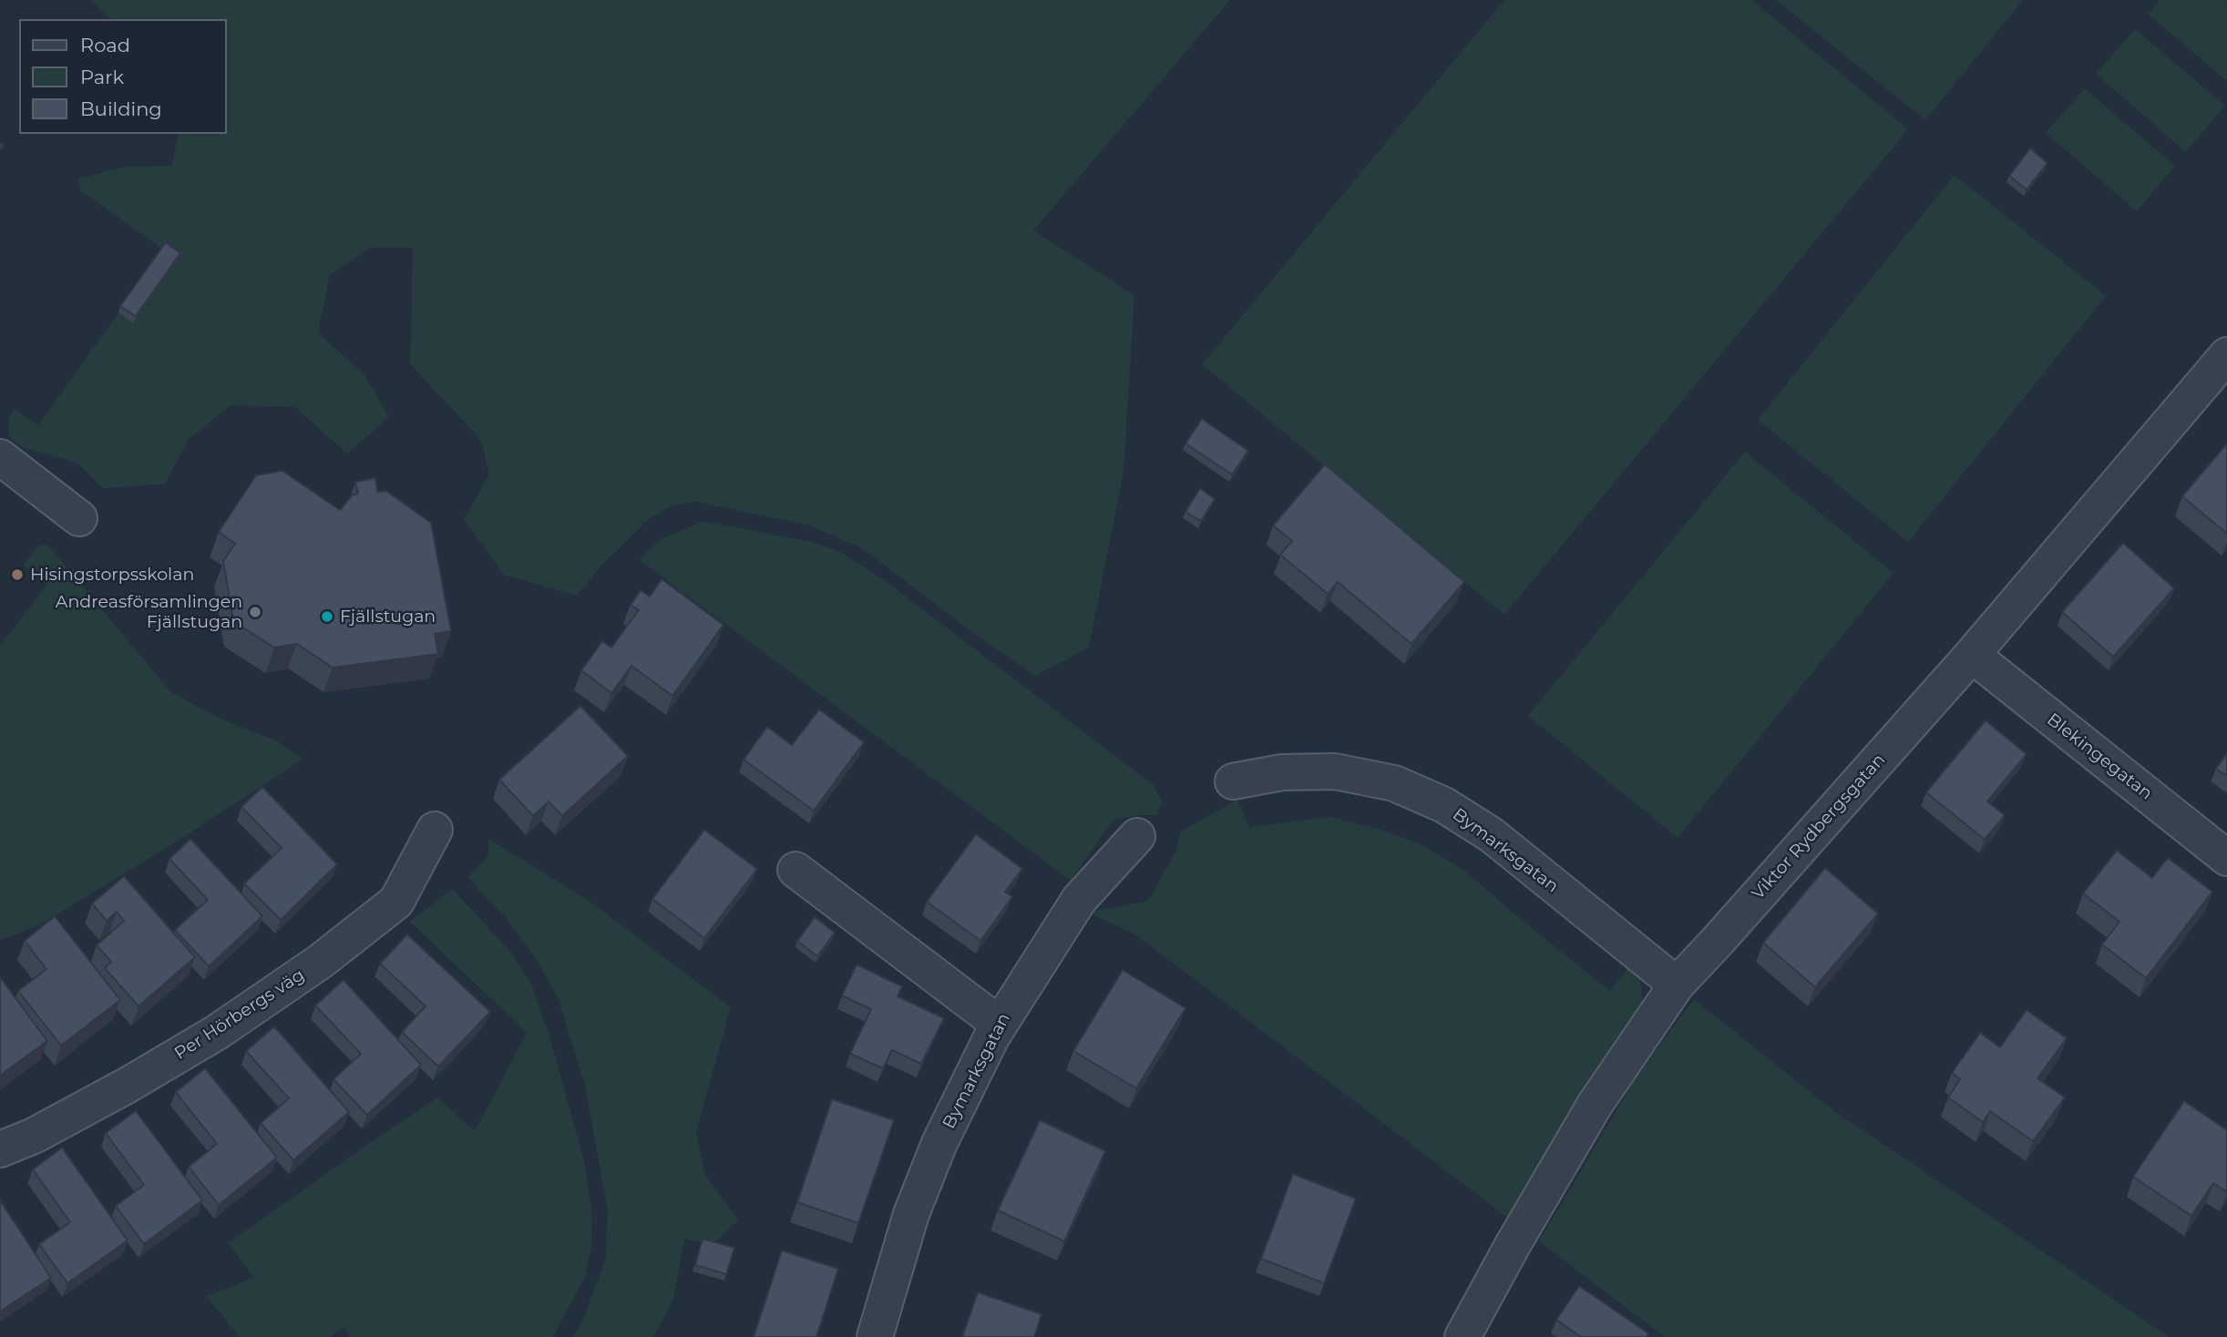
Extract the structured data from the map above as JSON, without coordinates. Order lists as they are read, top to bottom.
{
  "streets": {
    "street": [
      "Blekingegatan",
      "Viktor Rydbergsgatan",
      "Bymarksgatan",
      "Per Hörbergs väg"
    ]
  },
  "crossings": [
    ["Blekingegatan", "Viktor Rydbergsgatan"],
    ["Viktor Rydbergsgatan", "Bymarksgatan"]
  ],
  "places": ["Hisingstorpsskolan", "Andreasförsamlingen Fjällstugan", "Fjällstugan"],
  "legend": ["Road", "Park", "Building"]
}
